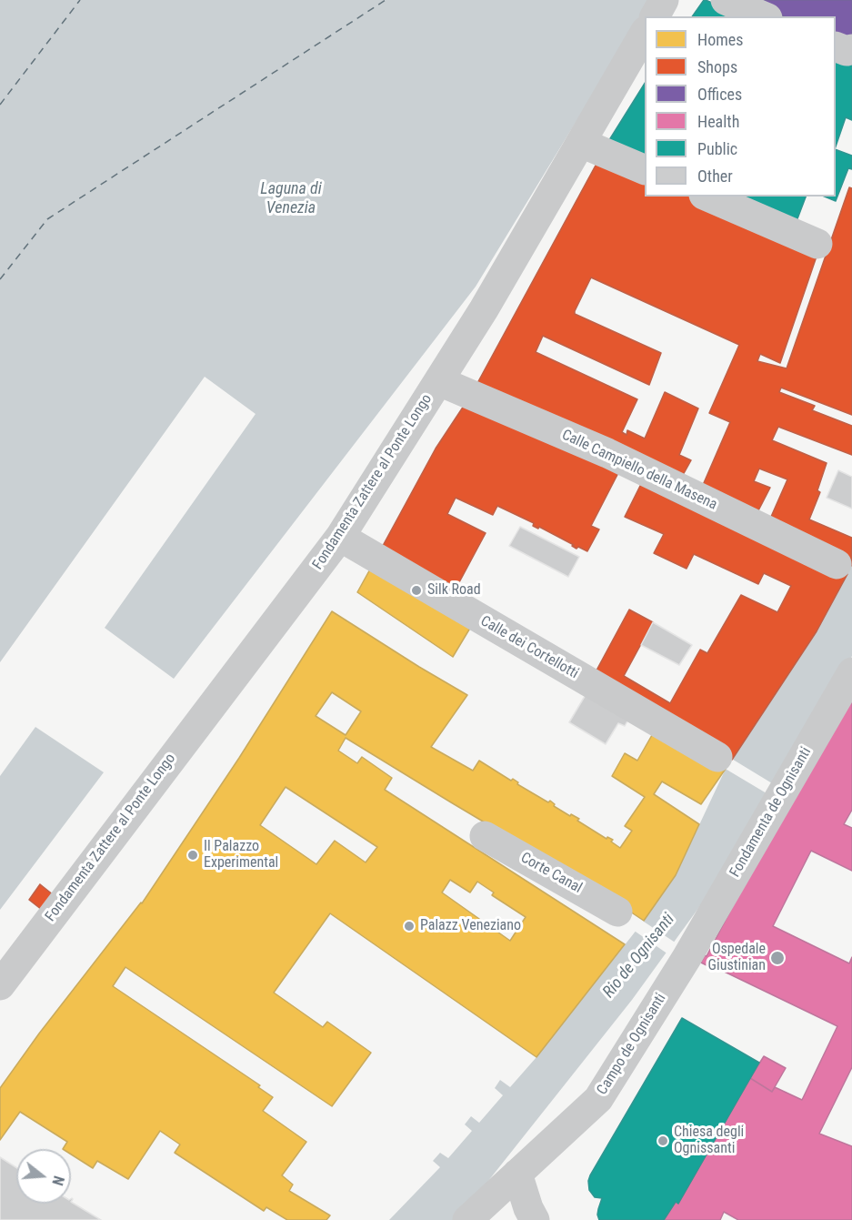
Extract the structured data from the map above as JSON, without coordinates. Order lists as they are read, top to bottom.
{
  "streets": {
    "street": [
      "Calle Campiello della Masena",
      "Fondamenta Zattere al Ponte Longo",
      "Calle dei Cortellotti",
      "Fondamenta de Ognisanti",
      "Corte Canal",
      "Campo de Ognisanti"
    ]
  },
  "crossings": [
    ["Calle Campiello della Masena", "Fondamenta Zattere al Ponte Longo"],
    ["Fondamenta Zattere al Ponte Longo", "Calle dei Cortellotti"],
    ["Fondamenta de Ognisanti", "Campo de Ognisanti"]
  ],
  "water": ["Laguna di Venezia", "Rio de Ognisanti"],
  "places": [
    "Silk Road",
    "Il Palazzo Experimental",
    "Palazz Veneziano",
    "Ospedale Giustinian",
    "Chiesa degli Ognissanti"
  ],
  "legend": [
    "Homes",
    "Shops",
    "Offices",
    "Health",
    "Public",
    "Other"
  ],
  "north": "right"
}
